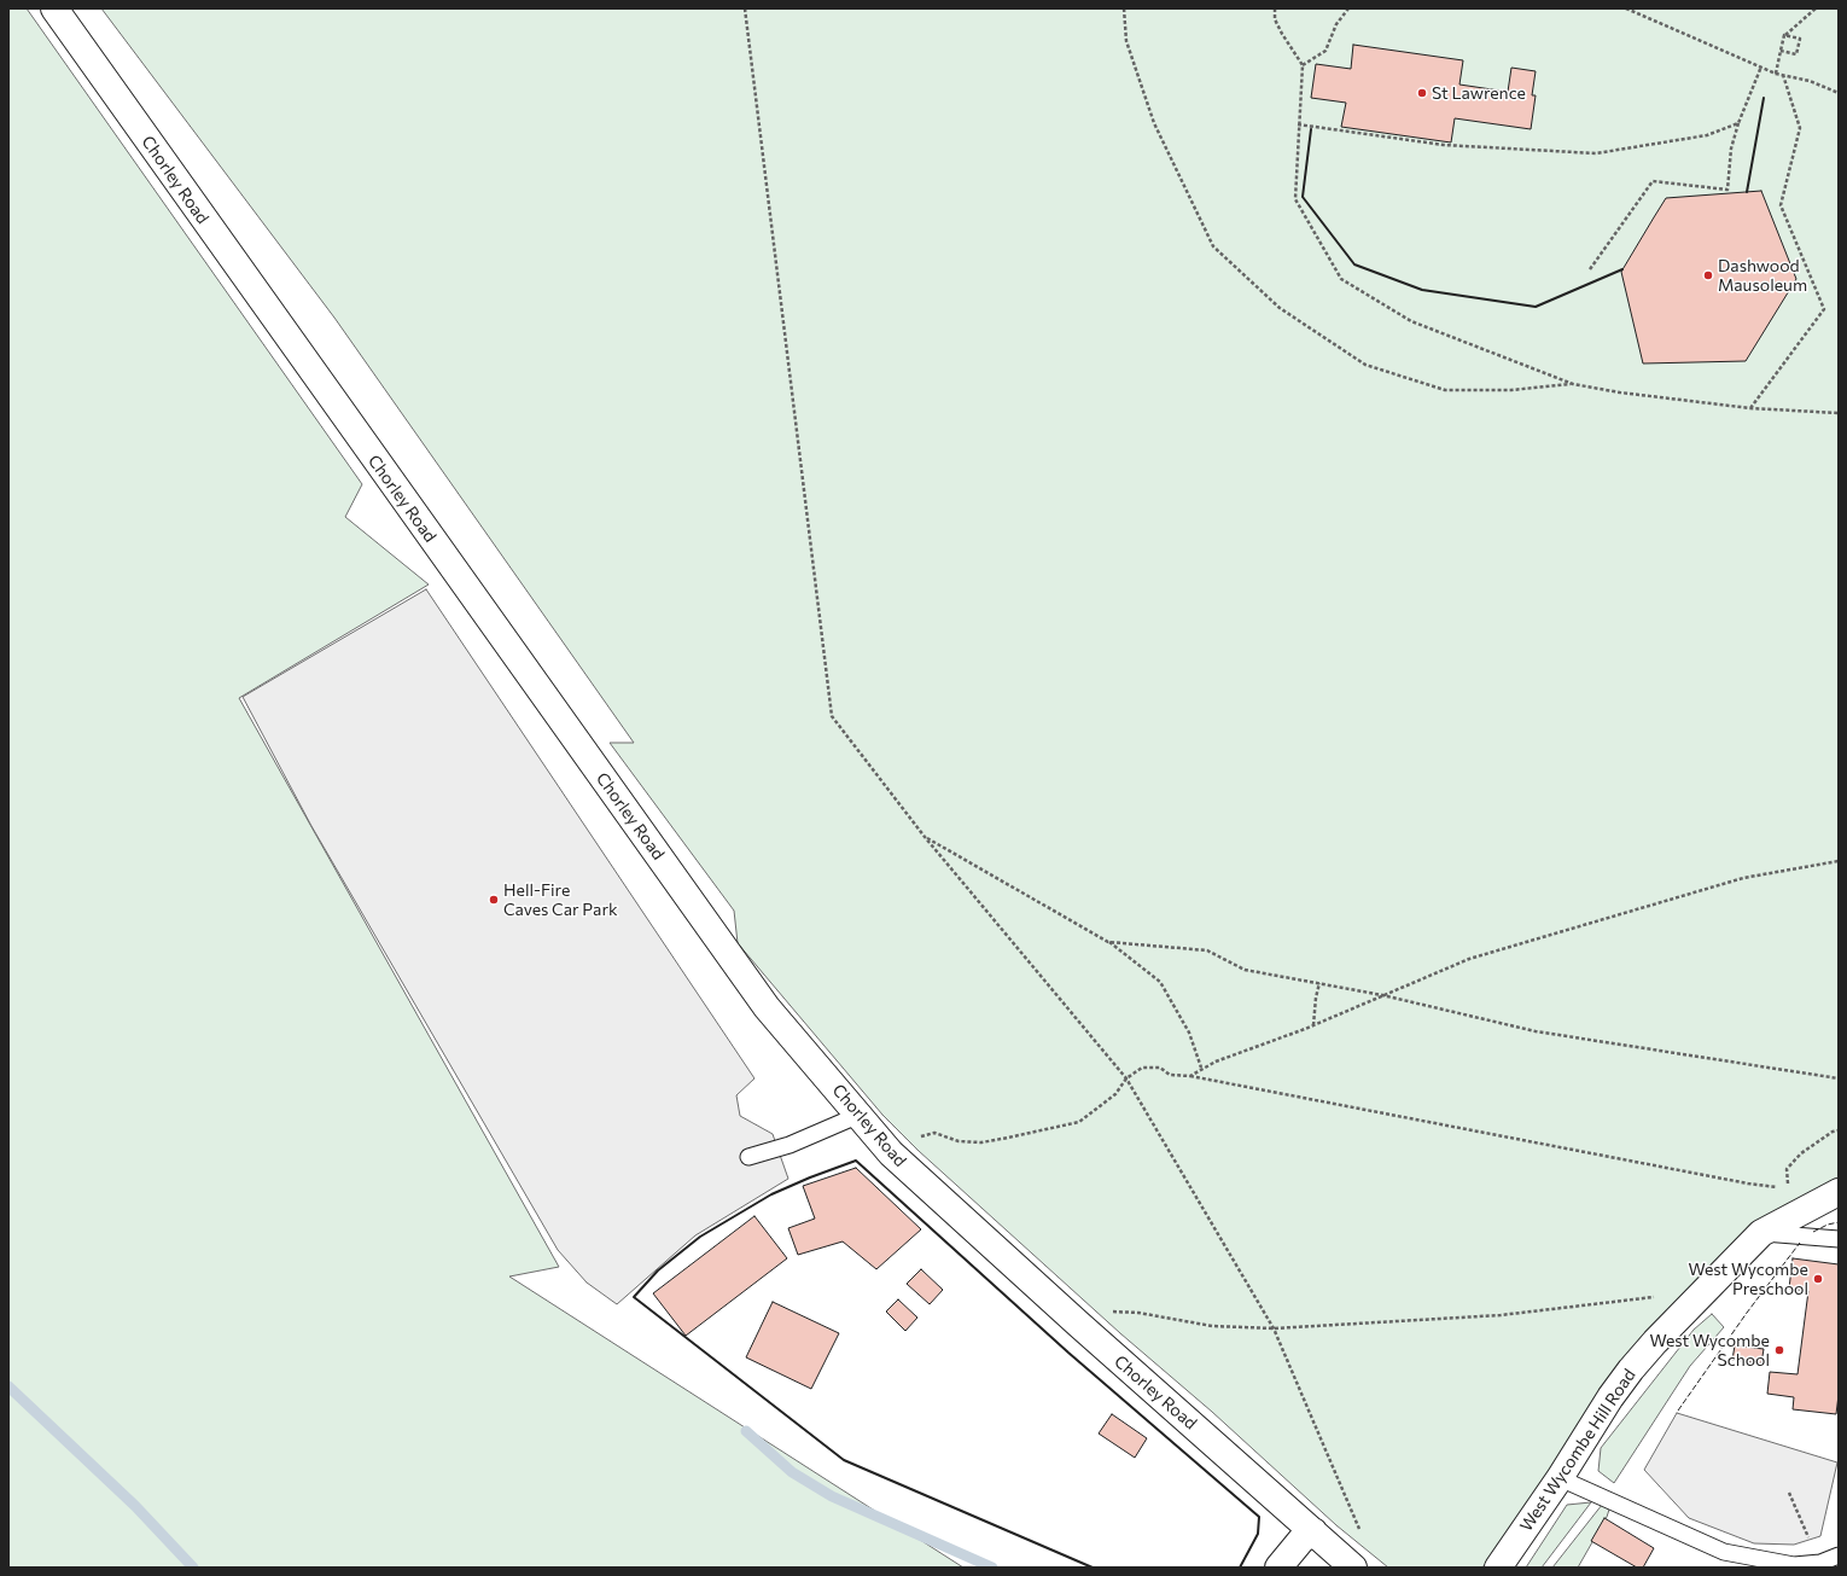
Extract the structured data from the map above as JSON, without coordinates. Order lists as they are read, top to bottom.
{
  "streets": {
    "street": ["Chorley Road", "West Wycombe Hill Road"]
  },
  "places": [
    "St Lawrence",
    "Dashwood Mausoleum",
    "Hell-Fire Caves Car Park",
    "West Wycombe Preschool",
    "West Wycombe School"
  ]
}
